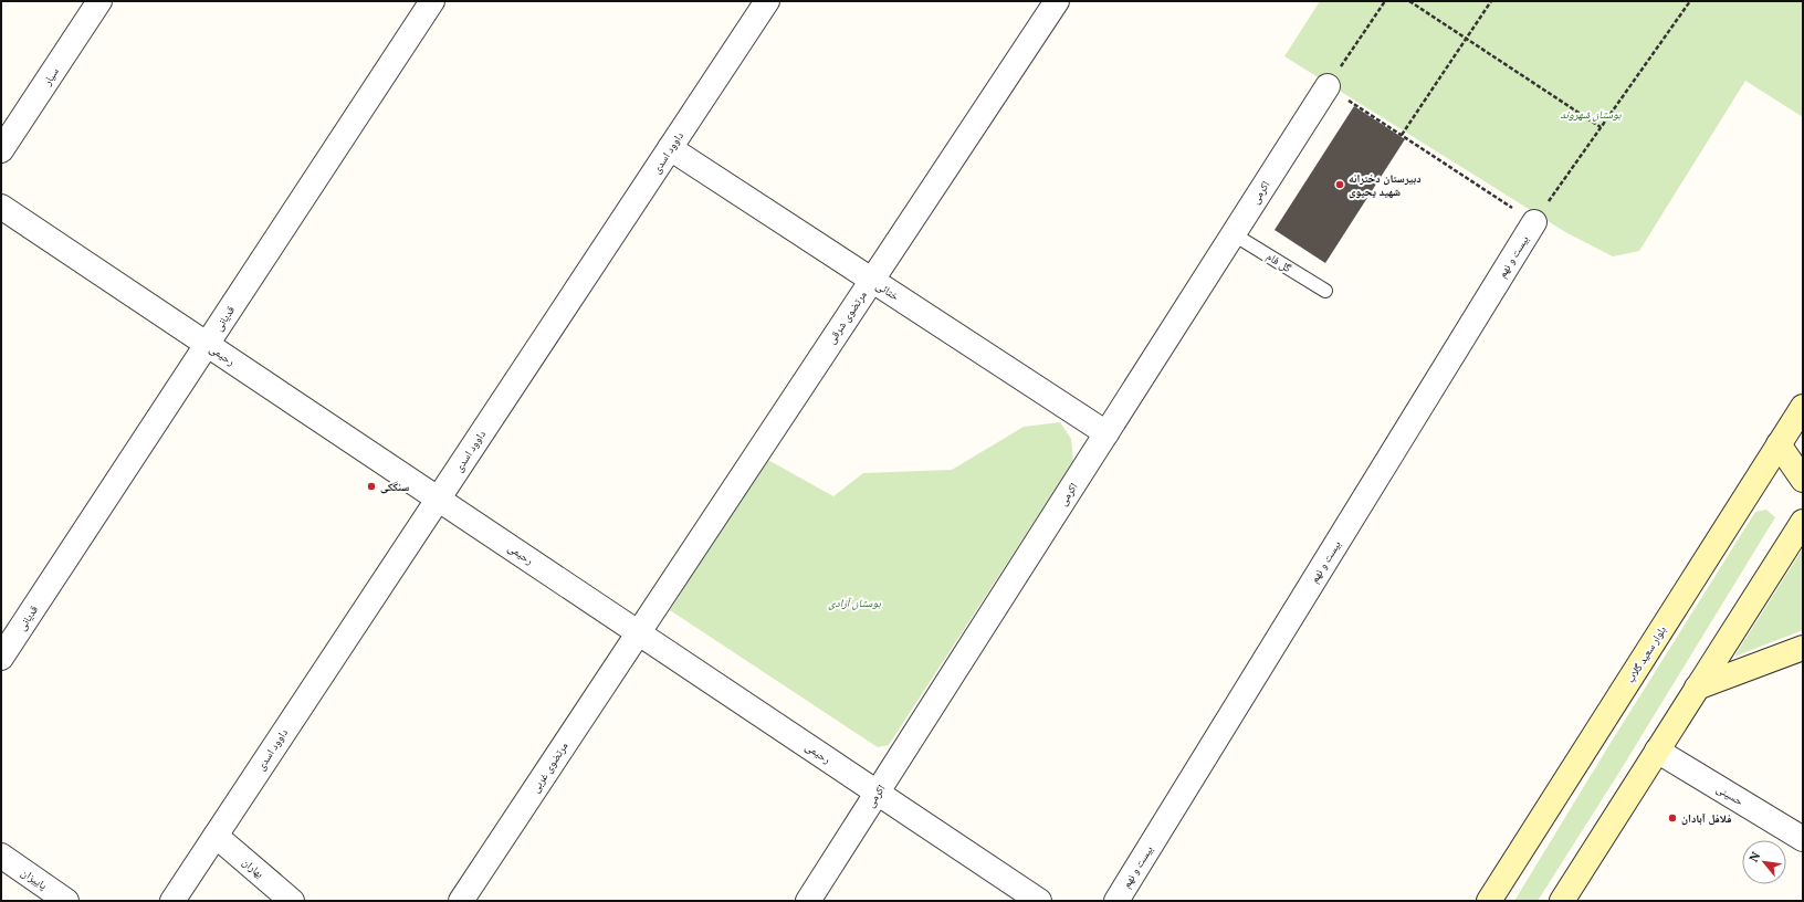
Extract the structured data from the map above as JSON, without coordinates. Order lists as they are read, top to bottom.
{
  "streets": {
    "main road": ["بلوار سعید گلاب"],
    "street": [
      "سیار",
      "داوود اسدی",
      "اکرمی",
      "بیست و نهم",
      "ختائی",
      "مرتضوی شرقی",
      "قدیانی",
      "رحیمی",
      "مرتضوی غربی",
      "حسینی",
      "بهاران",
      "پاییزان"
    ],
    "lane": ["گل فام"]
  },
  "crossings": [
    ["داوود اسدی", "ختائی"],
    ["داوود اسدی", "رحیمی"],
    ["داوود اسدی", "بهاران"],
    ["اکرمی", "گل فام"],
    ["اکرمی", "ختائی"],
    ["اکرمی", "رحیمی"],
    ["ختائی", "مرتضوی شرقی"],
    ["مرتضوی شرقی", "رحیمی"],
    ["مرتضوی شرقی", "مرتضوی غربی"],
    ["قدیانی", "رحیمی"],
    ["رحیمی", "مرتضوی غربی"]
  ],
  "parks": ["بوستان شهروند", "بوستان آزادی"],
  "places": ["دبیرستان دخترانه شهید یحیوی", "سنگکی", "فلافل آبادان"],
  "north": "top left"
}
